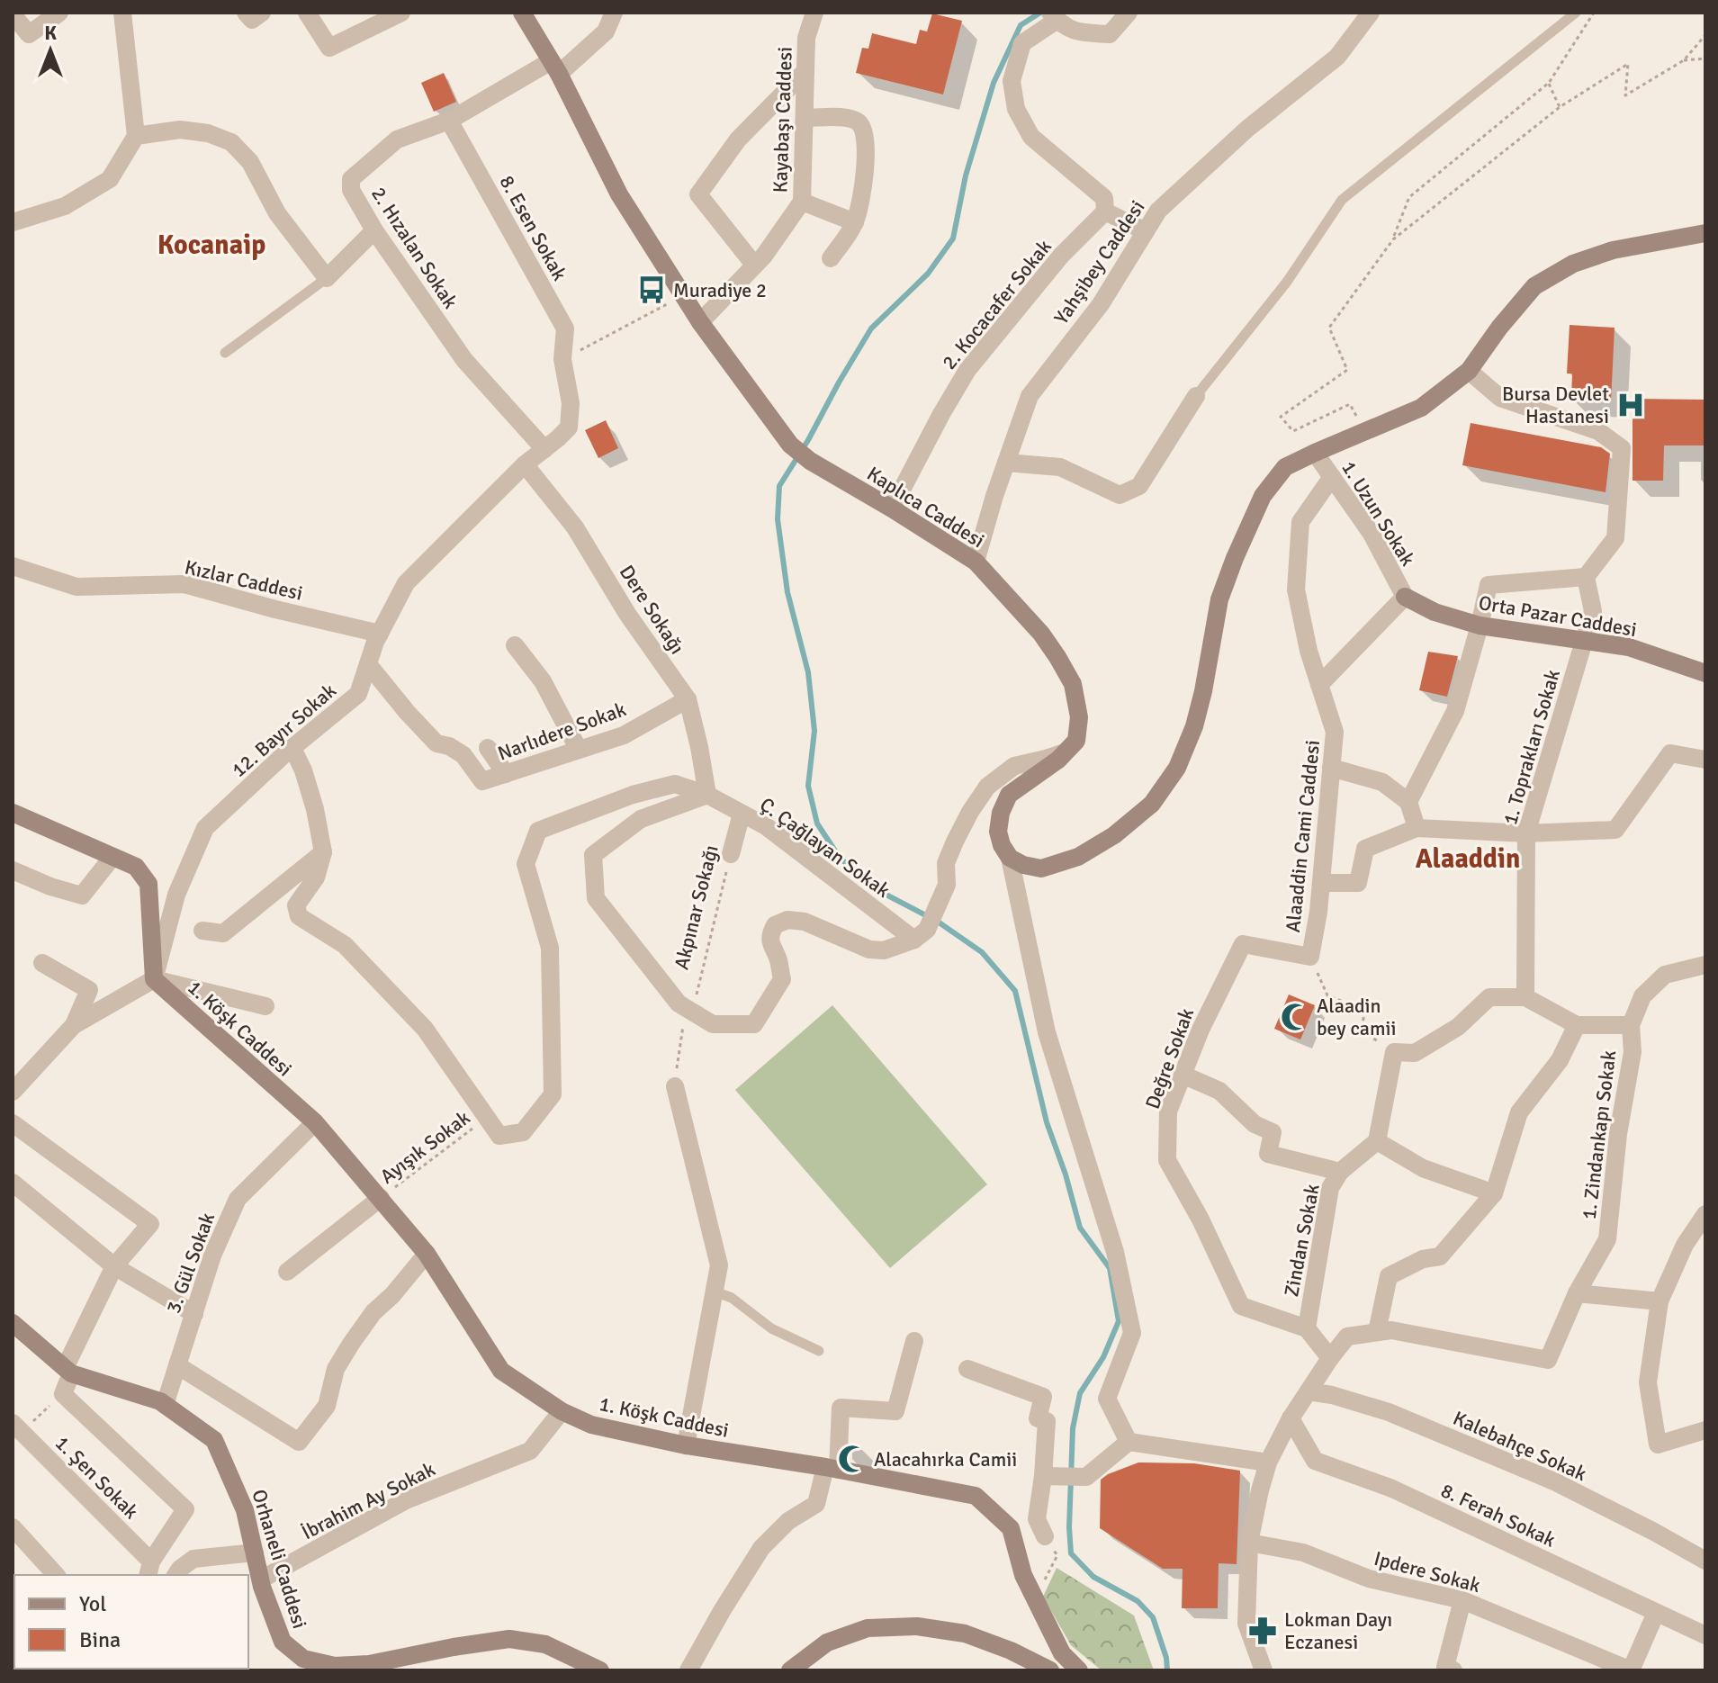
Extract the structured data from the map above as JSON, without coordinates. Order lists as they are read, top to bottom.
{
  "streets": {
    "main road": [
      "Kaplıca Caddesi",
      "Orta Pazar Caddesi",
      "1. Köşk Caddesi",
      "Orhaneli Caddesi"
    ],
    "street": [
      "Kayabaşı Caddesi",
      "8. Esen Sokak",
      "2. Hızalan Sokak",
      "Yahşibey Caddesi",
      "2. Kocacafer Sokak",
      "1. Uzun Sokak",
      "Kızlar Caddesi",
      "Dere Sokağı",
      "12. Bayır Sokak",
      "Narlıdere Sokak",
      "1. Toprakları Sokak",
      "Alaaddin Cami Caddesi",
      "Ç. Çağlayan Sokak",
      "Akpınar Sokağı",
      "Değre Sokak",
      "1. Zindankapı Sokak",
      "Zindan Sokak",
      "3. Gül Sokak",
      "Kalebahçe Sokak",
      "1. Şen Sokak",
      "İbrahim Ay Sokak",
      "8. Ferah Sokak",
      "Ipdere Sokak"
    ],
    "path": ["Ayışık Sokak"]
  },
  "crossings": [
    ["Kayabaşı Caddesi", "Kaplıca Caddesi"],
    ["8. Esen Sokak", "2. Hızalan Sokak"],
    ["8. Esen Sokak", "12. Bayır Sokak"],
    ["2. Hızalan Sokak", "Kaplıca Caddesi"],
    ["2. Hızalan Sokak", "12. Bayır Sokak"],
    ["Yahşibey Caddesi", "Kaplıca Caddesi"],
    ["2. Kocacafer Sokak", "Kaplıca Caddesi"],
    ["1. Uzun Sokak", "Orta Pazar Caddesi"],
    ["1. Uzun Sokak", "Alaaddin Cami Caddesi"],
    ["Kızlar Caddesi", "12. Bayır Sokak"],
    ["Dere Sokağı", "12. Bayır Sokak"],
    ["Dere Sokağı", "Narlıdere Sokak"],
    ["Dere Sokağı", "Ç. Çağlayan Sokak"],
    ["Orta Pazar Caddesi", "1. Toprakları Sokak"],
    ["12. Bayır Sokak", "Narlıdere Sokak"],
    ["12. Bayır Sokak", "1. Köşk Caddesi"],
    ["Alaaddin Cami Caddesi", "Değre Sokak"],
    ["Ç. Çağlayan Sokak", "Akpınar Sokağı"],
    ["Ç. Çağlayan Sokak", "Ayışık Sokak"],
    ["1. Köşk Caddesi", "Ayışık Sokak"],
    ["1. Köşk Caddesi", "3. Gül Sokak"],
    ["1. Köşk Caddesi", "İbrahim Ay Sokak"],
    ["Değre Sokak", "Zindan Sokak"],
    ["1. Zindankapı Sokak", "Kalebahçe Sokak"],
    ["1. Zindankapı Sokak", "8. Ferah Sokak"],
    ["1. Zindankapı Sokak", "Ipdere Sokak"],
    ["3. Gül Sokak", "Orhaneli Caddesi"],
    ["İbrahim Ay Sokak", "Orhaneli Caddesi"]
  ],
  "districts": ["Kocanaip", "Alaaddin"],
  "places": {
    "bus stop": ["Muradiye 2"],
    "hospital": ["Bursa Devlet Hastanesi"],
    "mosque": ["Alaadin bey camii", "Alacahırka Camii"],
    "pharmacy": ["Lokman Dayı Eczanesi"]
  },
  "legend": ["Yol", "Bina"],
  "north": "top"
}
